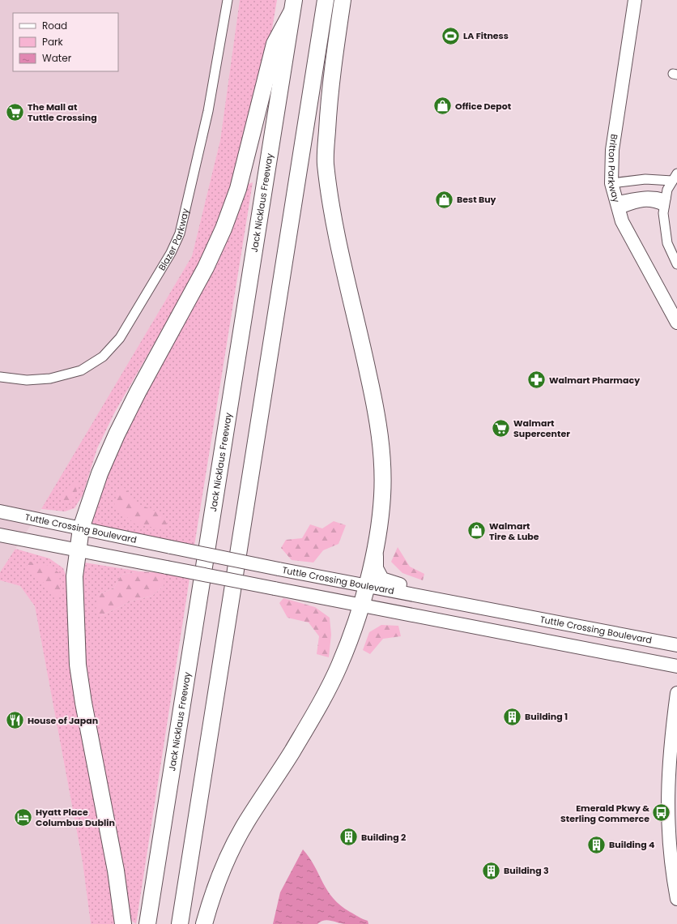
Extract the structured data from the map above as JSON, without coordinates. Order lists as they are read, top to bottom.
{
  "streets": {
    "highway": ["Jack Nicklaus Freeway"],
    "main road": ["Britton Parkway", "Tuttle Crossing Boulevard"],
    "street": ["Blazer Parkway"]
  },
  "places": {
    "sports": ["LA Fitness"],
    "shop": ["Office Depot", "Best Buy", "Walmart Tire & Lube"],
    "supermarket": ["The Mall at Tuttle Crossing", "Walmart Supercenter"],
    "pharmacy": ["Walmart Pharmacy"],
    "building": [
      "Building 1",
      "Building 2",
      "Building 4",
      "Building 3"
    ],
    "restaurant": ["House of Japan"],
    "bus stop": ["Emerald Pkwy & Sterling Commerce"],
    "hotel": ["Hyatt Place Columbus Dublin"]
  },
  "legend": ["Road", "Park", "Water"]
}
